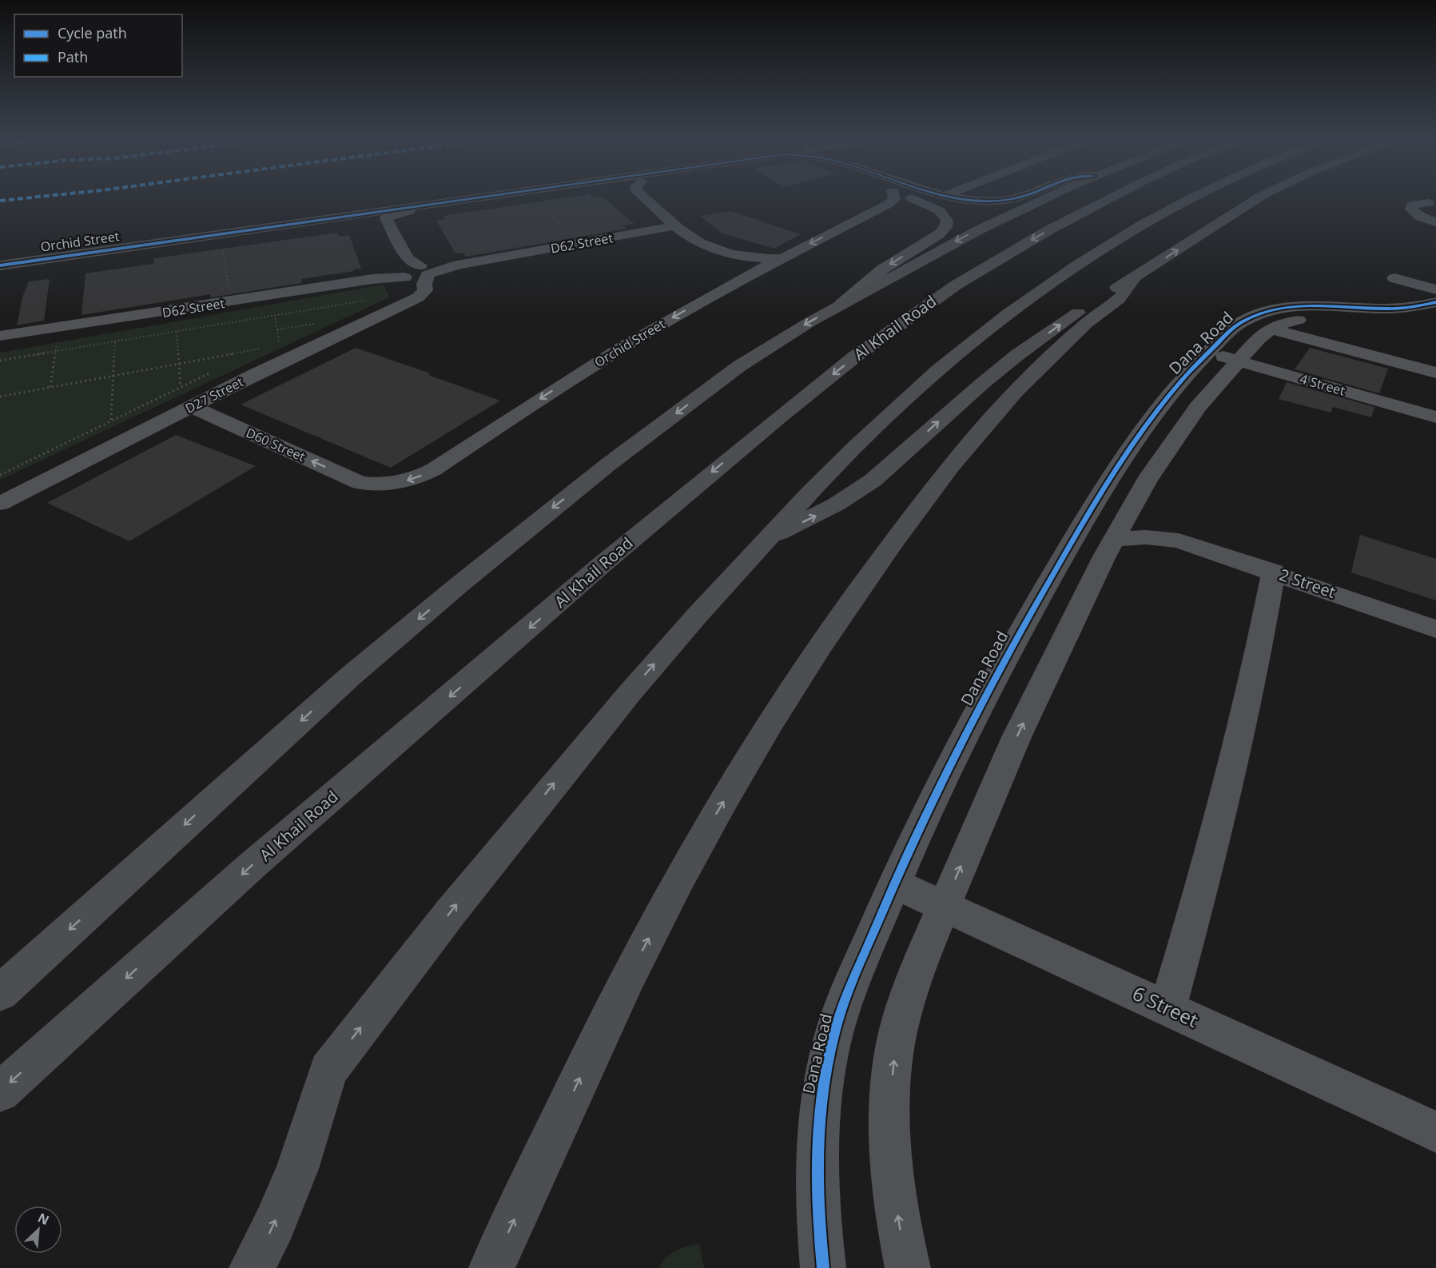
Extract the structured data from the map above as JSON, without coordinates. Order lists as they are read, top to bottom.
{
  "streets": {
    "highway": ["Al Khail Road"],
    "street": [
      "Orchid Street",
      "D62 Street",
      "Dana Road",
      "4 Street",
      "D27 Street",
      "D60 Street",
      "2 Street",
      "6 Street"
    ]
  },
  "crossings": [
    ["Orchid Street", "D60 Street"],
    ["D62 Street", "D27 Street"],
    ["Dana Road", "4 Street"],
    ["Dana Road", "6 Street"],
    ["D27 Street", "D60 Street"]
  ],
  "one_way": ["D60 Street"],
  "legend": ["Cycle path", "Path"],
  "north": "top right"
}
